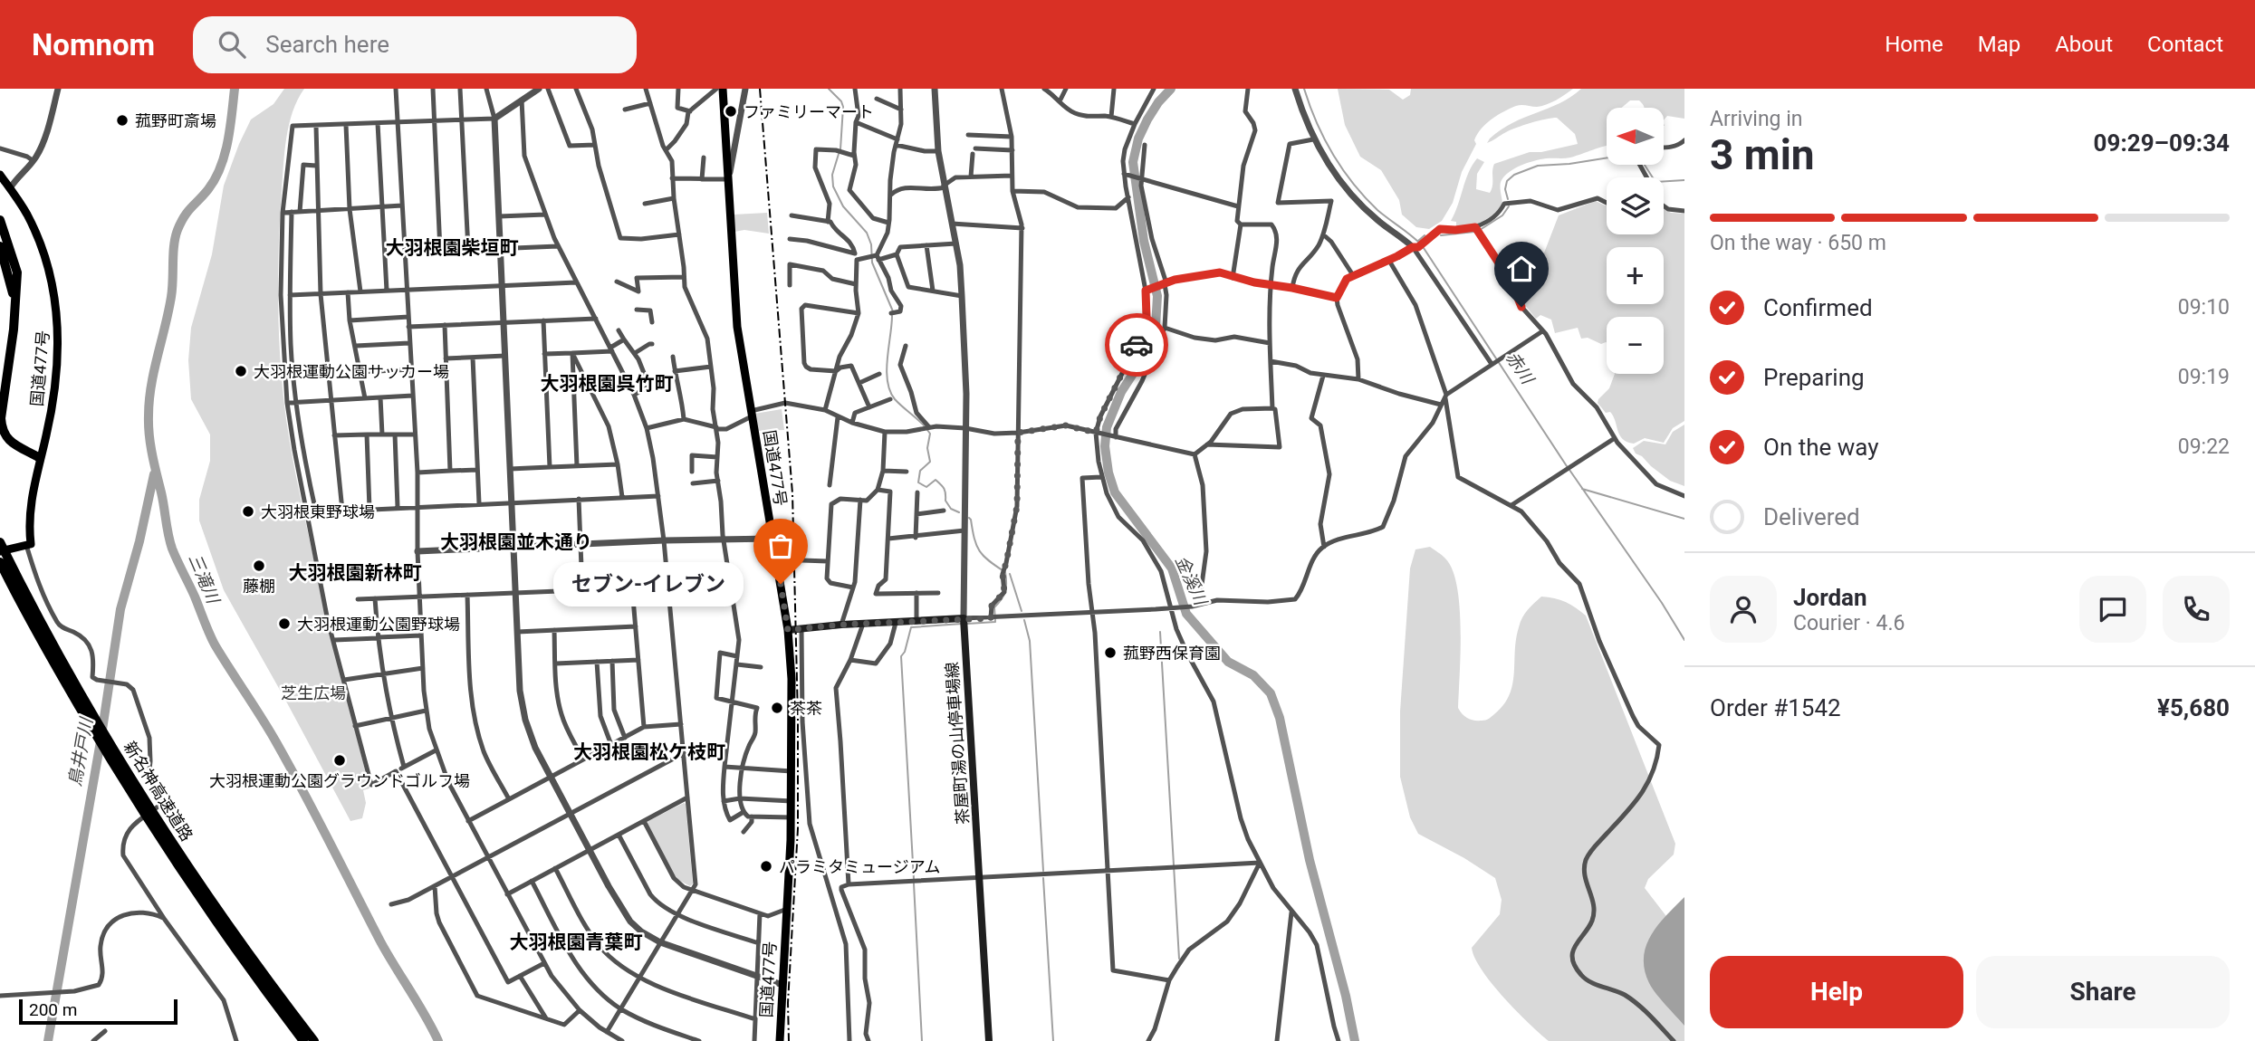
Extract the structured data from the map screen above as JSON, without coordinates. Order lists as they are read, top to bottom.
{
  "streets": {
    "highway": ["国道477号", "新名神高速道路"],
    "main road": ["茶屋町湯の山停車場線"]
  },
  "districts": [
    "大羽根園柴垣町",
    "大羽根園呉竹町",
    "大羽根園並木通り",
    "大羽根園新林町",
    "大羽根園松ケ枝町",
    "大羽根園青葉町"
  ],
  "water": [
    "赤川",
    "三滝川",
    "金溪川",
    "鳥井戸川"
  ],
  "parks": ["芝生広場"],
  "places": [
    "ファミリーマート",
    "菰野町斎場",
    "大羽根運動公園サッカー場",
    "大羽根東野球場",
    "藤棚",
    "セブン-イレブン",
    "大羽根運動公園野球場",
    "菰野西保育園",
    "茶茶",
    "大羽根運動公園グラウンドゴルフ場",
    "パラミタミュージアム"
  ],
  "scale_bar": "200 m",
  "north": "left",
  "page": {
    "header": "Nomnom",
    "search": "Search here",
    "nav": [
      "Home",
      "Map",
      "About",
      "Contact"
    ],
    "heading": ["3 min", "Arriving in", "09:29–09:34"],
    "panel": [
      "Jordan",
      "Courier · 4.6",
      "Order #1542",
      "¥5,680"
    ],
    "map_buttons": ["+", "−"],
    "bar": "On the way · 650 m",
    "list": [
      ["Confirmed", "09:10"],
      ["Preparing", "09:19"],
      ["On the way", "09:22"],
      "Delivered"
    ],
    "bubble": "セブン-イレブン",
    "buttons": ["Help", "Share"],
    "scale": "200 m"
  }
}
